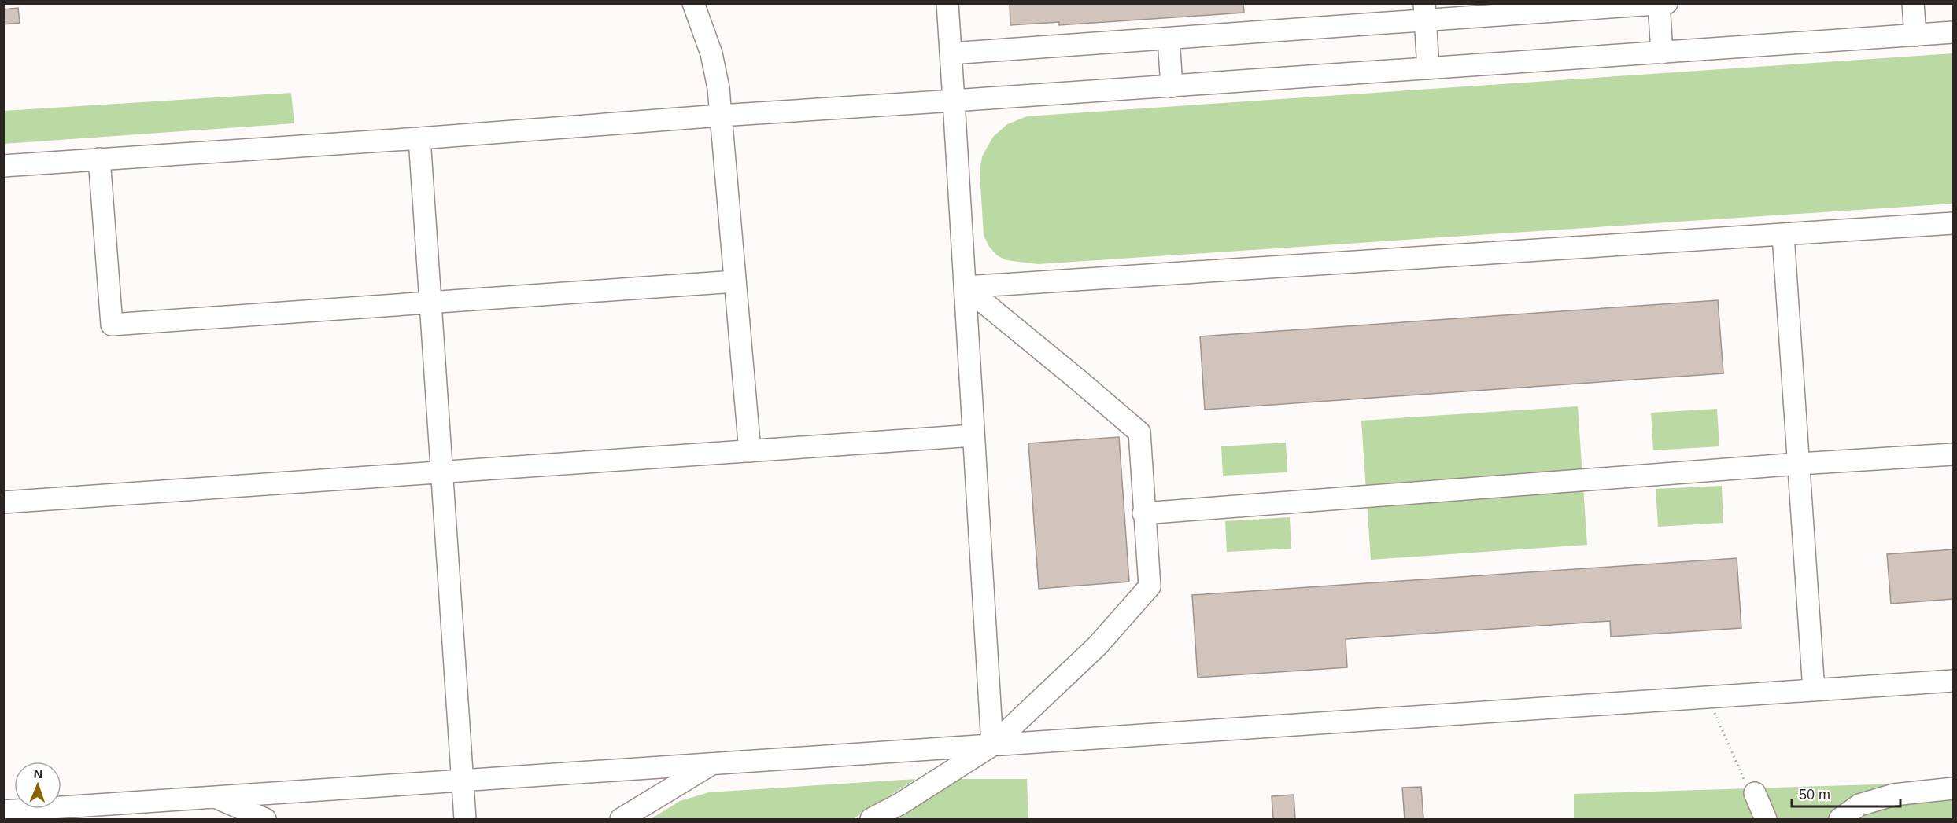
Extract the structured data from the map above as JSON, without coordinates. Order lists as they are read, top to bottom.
{
  "scale_bar": "50 m",
  "north": "top"
}
